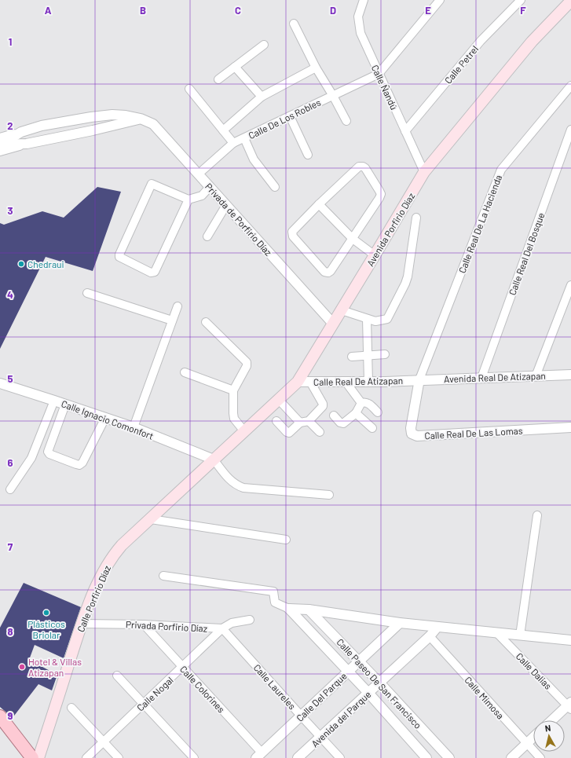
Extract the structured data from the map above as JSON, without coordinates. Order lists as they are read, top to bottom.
{
  "streets": {
    "main road": ["Avenida Porfirio Díaz", "Calle Porfirio Díaz"],
    "street": [
      "Calle Petrel",
      "Calle Ñandú",
      "Calle De Los Robles",
      "Privada de Porfirio Díaz",
      "Calle Real De La Hacienda",
      "Calle Real Del Bosque",
      "Avenida Real De Atizapan",
      "Calle Real De Atizapan",
      "Calle Ignacio Comonfort",
      "Calle Real De Las Lomas",
      "Privada Porfirio Díaz",
      "Calle Dalias",
      "Calle Paseo De San Francisco",
      "Calle Laureles",
      "Calle Colorines",
      "Calle Nogal",
      "Calle Del Parque",
      "Calle Mimosa",
      "Avenida del Parque"
    ]
  },
  "crossings": [
    ["Calle Petrel", "Calle Ñandú"],
    ["Calle Ñandú", "Calle De Los Robles"],
    ["Calle Ñandú", "Avenida Porfirio Díaz"],
    ["Calle De Los Robles", "Privada de Porfirio Díaz"],
    ["Privada de Porfirio Díaz", "Avenida Porfirio Díaz"],
    ["Calle Real De La Hacienda", "Avenida Real De Atizapan"],
    ["Calle Real De La Hacienda", "Calle Real De Atizapan"],
    ["Calle Real De La Hacienda", "Calle Real De Las Lomas"],
    ["Avenida Porfirio Díaz", "Calle Real De Atizapan"],
    ["Avenida Porfirio Díaz", "Calle Ignacio Comonfort"],
    ["Avenida Porfirio Díaz", "Calle Porfirio Díaz"],
    ["Calle Real Del Bosque", "Avenida Real De Atizapan"],
    ["Avenida Real De Atizapan", "Calle Real De Atizapan"],
    ["Avenida Real De Atizapan", "Calle Real De Las Lomas"],
    ["Calle Real De Atizapan", "Calle Real De Las Lomas"],
    ["Calle Ignacio Comonfort", "Calle Porfirio Díaz"],
    ["Calle Porfirio Díaz", "Privada Porfirio Díaz"],
    ["Privada Porfirio Díaz", "Calle Laureles"],
    ["Privada Porfirio Díaz", "Calle Colorines"],
    ["Privada Porfirio Díaz", "Calle Nogal"],
    ["Calle Paseo De San Francisco", "Calle Del Parque"],
    ["Calle Paseo De San Francisco", "Avenida del Parque"],
    ["Calle Laureles", "Calle Nogal"],
    ["Calle Laureles", "Calle Del Parque"],
    ["Calle Laureles", "Avenida del Parque"],
    ["Calle Colorines", "Calle Nogal"],
    ["Calle Colorines", "Calle Del Parque"],
    ["Calle Mimosa", "Avenida del Parque"]
  ],
  "places": ["Chedraui", "Plásticos Briolar", "Hotel & Villas Atizapan"],
  "north": "top",
  "grid": {
    "columns": [
      "A",
      "B",
      "C",
      "D",
      "E",
      "F"
    ],
    "rows": [
      "1",
      "2",
      "3",
      "4",
      "5",
      "6",
      "7",
      "8",
      "9"
    ]
  }
}
